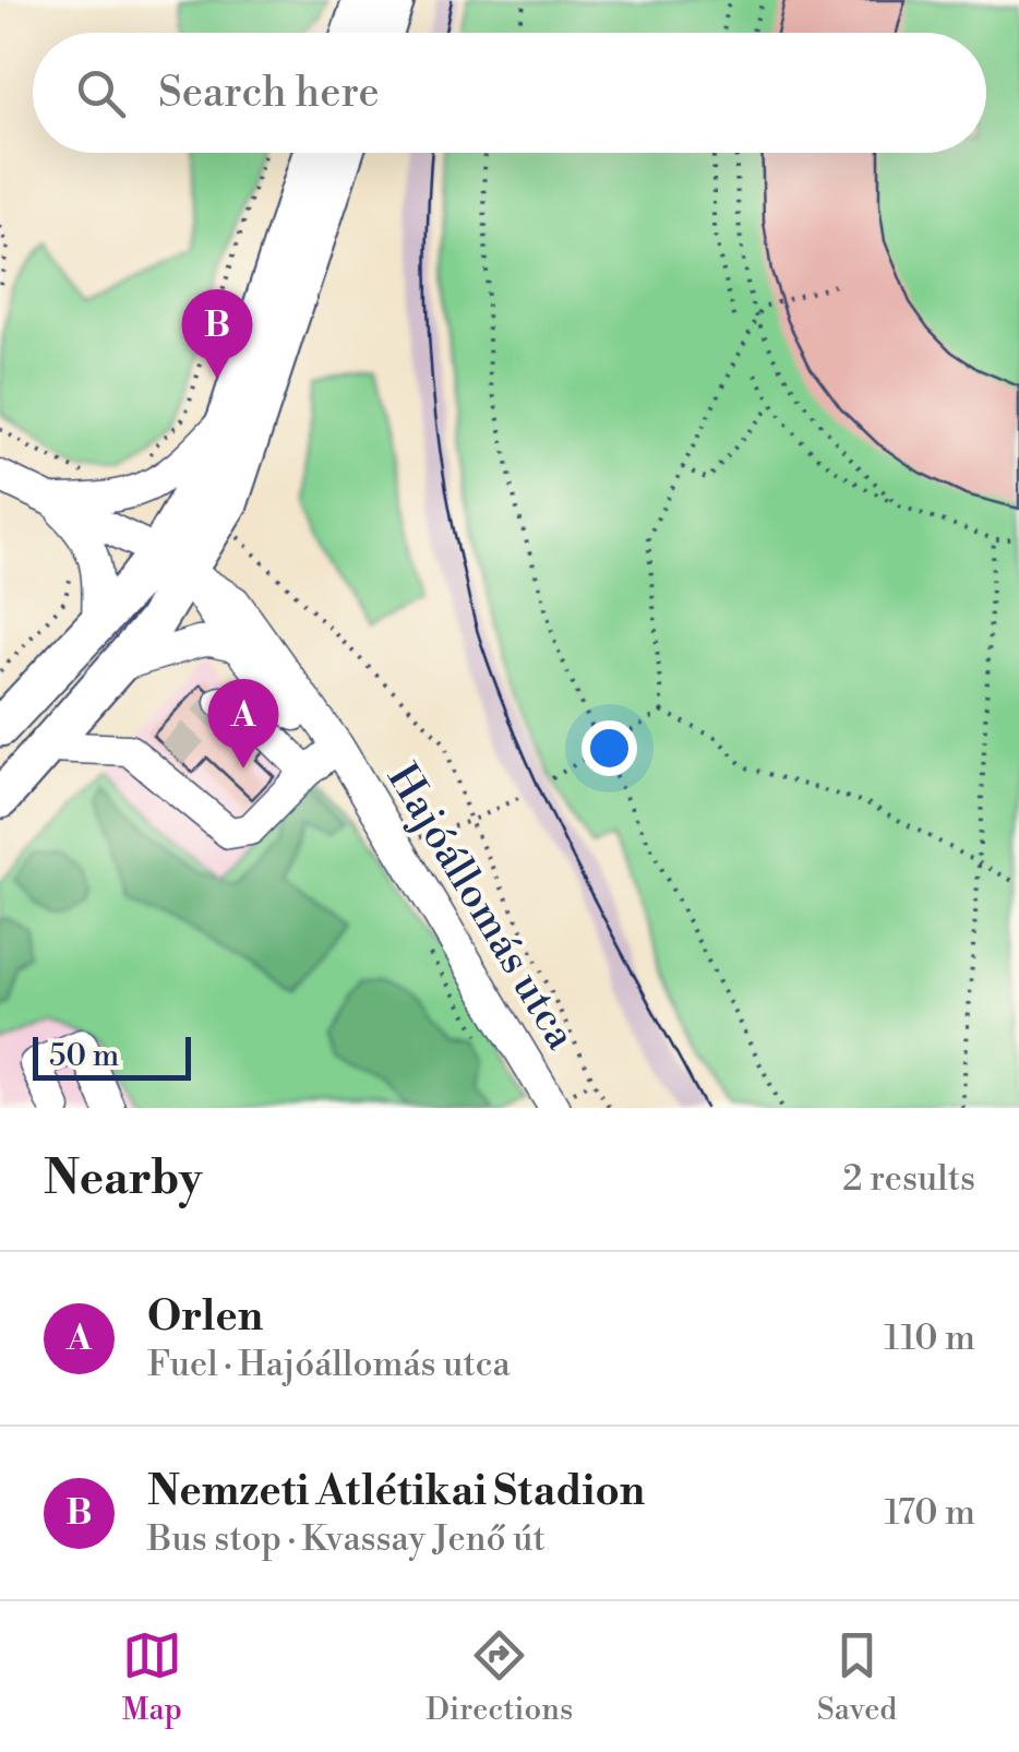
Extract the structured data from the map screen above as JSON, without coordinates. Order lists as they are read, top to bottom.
{
  "streets": {
    "street": ["Hajóállomás utca"]
  },
  "scale_bar": "50 m",
  "page": {
    "search": "Search here",
    "pins": ["B", "A"],
    "scale": "50 m",
    "heading": ["Nearby", "2 results"],
    "list": [
      {
        "mark": "A",
        "name": "Orlen",
        "note": "Fuel · Hajóállomás utca",
        "value": "110 m"
      },
      {
        "mark": "B",
        "name": "Nemzeti Atlétikai Stadion",
        "note": "Bus stop · Kvassay Jenő út",
        "value": "170 m"
      }
    ],
    "nav": ["Map", "Directions", "Saved"]
  }
}
